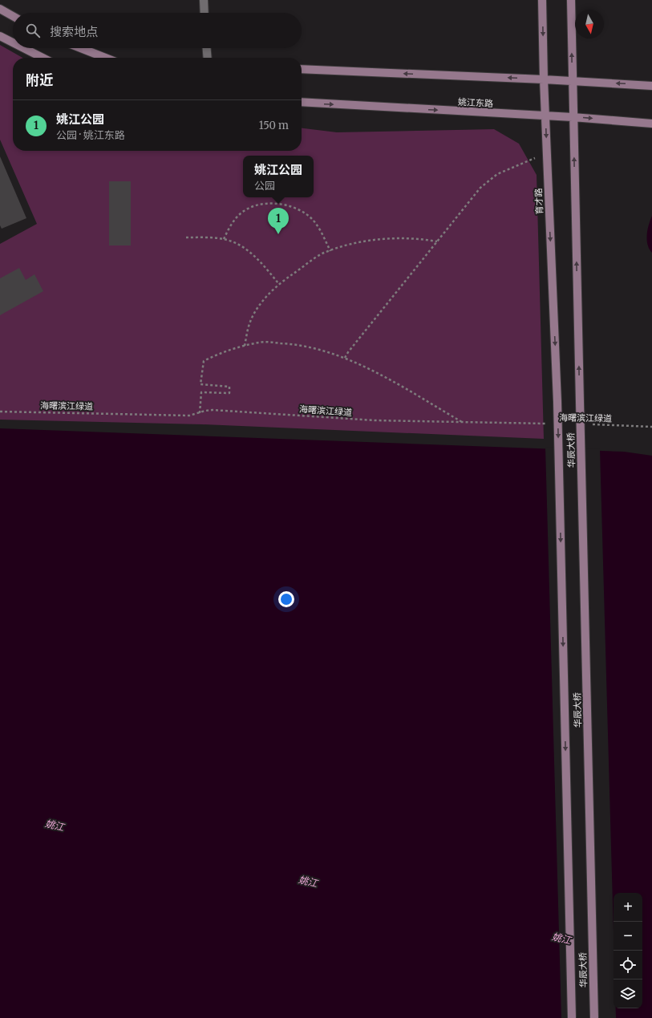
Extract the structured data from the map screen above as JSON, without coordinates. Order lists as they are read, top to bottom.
{
  "streets": {
    "main road": ["姚江东路", "育才路", "华辰大桥"],
    "path": ["海曙滨江绿道"]
  },
  "crossings": [
    ["姚江东路", "育才路"],
    ["姚江东路", "华辰大桥"],
    ["育才路", "华辰大桥"]
  ],
  "one_way": ["育才路"],
  "water": ["姚江"],
  "north": "bottom",
  "page": {
    "search": "搜索地点",
    "heading": "附近",
    "list": [
      {
        "mark": "1",
        "name": "姚江公园",
        "note": "公园 · 姚江东路",
        "value": "150 m"
      }
    ],
    "popup": ["姚江公园", "公园"],
    "pins": "1",
    "map_buttons": ["+", "−"]
  }
}
